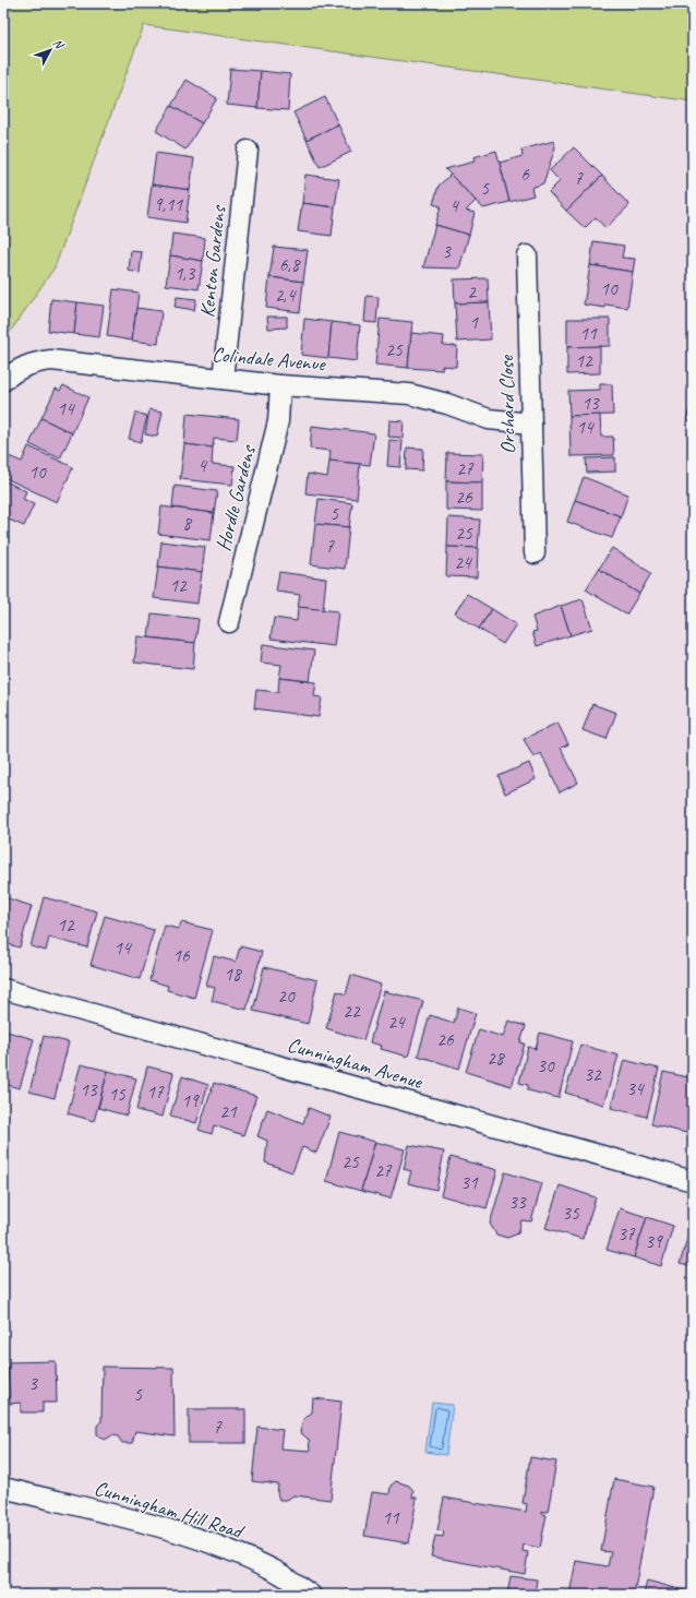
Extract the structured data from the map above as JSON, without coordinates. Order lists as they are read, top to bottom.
{
  "streets": {
    "street": [
      "Kenton Gardens",
      "Colindale Avenue",
      "Orchard Close",
      "Hordle Gardens",
      "Cunningham Avenue",
      "Cunningham Hill Road"
    ]
  },
  "crossings": [
    ["Kenton Gardens", "Colindale Avenue"],
    ["Colindale Avenue", "Orchard Close"],
    ["Colindale Avenue", "Hordle Gardens"]
  ],
  "house_numbers": [
    "6",
    "7",
    "5",
    "9,11",
    "4",
    "3",
    "6,8",
    "1,3",
    "10",
    "2",
    "2,4",
    "1",
    "11",
    "25",
    "12",
    "13",
    "14",
    "14",
    "4",
    "27",
    "10",
    "26",
    "5",
    "8",
    "25",
    "7",
    "24",
    "12",
    "12",
    "14",
    "16",
    "18",
    "20",
    "22",
    "24",
    "26",
    "28",
    "30",
    "32",
    "34",
    "13",
    "17",
    "15",
    "19",
    "21",
    "25",
    "27",
    "31",
    "33",
    "35",
    "37",
    "39",
    "3",
    "5",
    "7",
    "11"
  ],
  "north": "top right"
}
